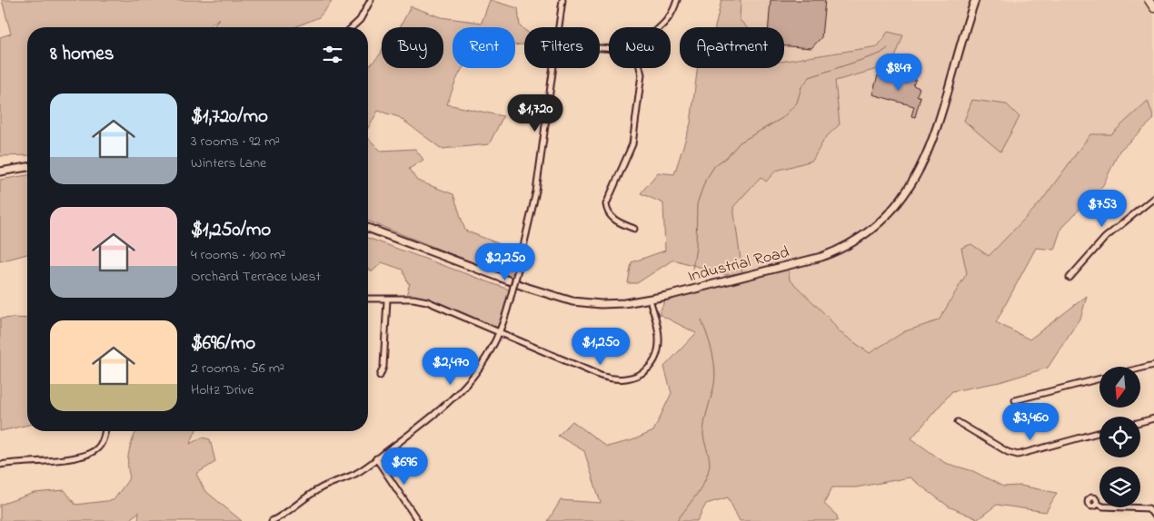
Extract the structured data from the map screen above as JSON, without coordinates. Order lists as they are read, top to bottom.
{
  "streets": {
    "main road": ["Industrial Road"]
  },
  "north": "bottom",
  "page": {
    "chip": [
      "Buy",
      "Rent",
      "Filters",
      "New",
      "Apartment"
    ],
    "heading": "8 homes",
    "price": [
      "$847",
      "$1,720",
      "$753",
      "$2,250",
      "$1,250",
      "$2,470",
      "$3,460",
      "$696"
    ],
    "list": [
      {
        "name": "$1,720/mo",
        "note": "3 rooms · 92 m² · Winters Lane"
      },
      {
        "name": "$1,250/mo",
        "note": "4 rooms · 100 m² · Orchard Terrace West"
      },
      {
        "name": "$696/mo",
        "note": "2 rooms · 56 m² · Holtz Drive"
      }
    ]
  }
}
